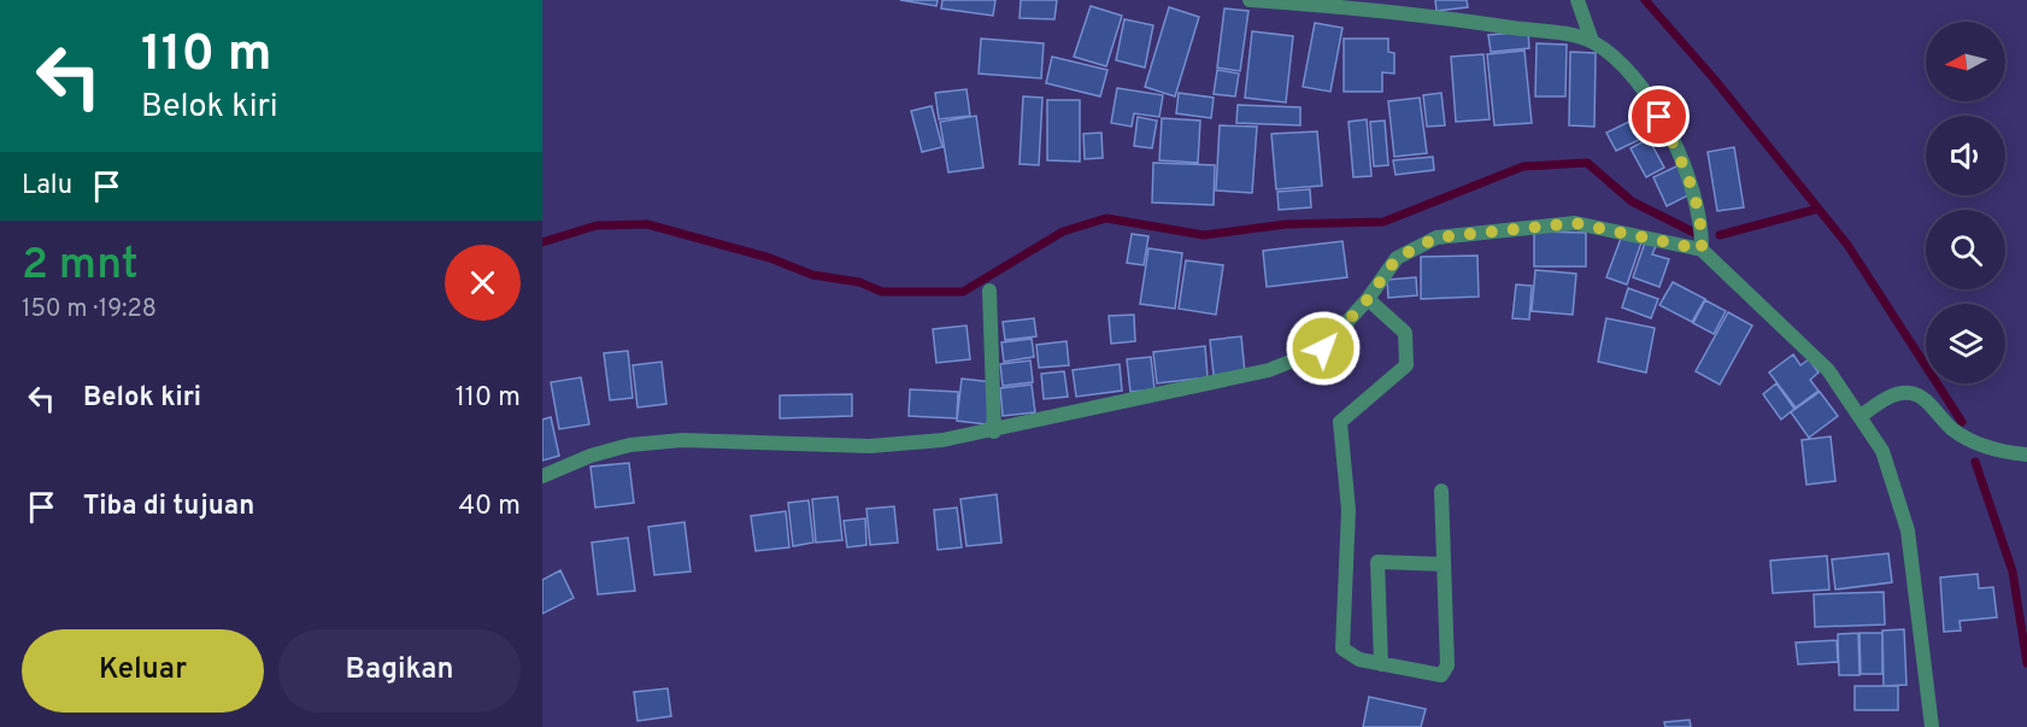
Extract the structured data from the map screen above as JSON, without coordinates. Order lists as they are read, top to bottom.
{
  "north": "left",
  "page": {
    "turn": ["110 m", "Belok kiri"],
    "then": "Lalu",
    "heading": ["2 mnt", "150 m · 19:28"],
    "list": [
      {
        "name": "Belok kiri",
        "value": "110 m"
      },
      {
        "name": "Tiba di tujuan",
        "value": "40 m"
      }
    ],
    "buttons": ["Keluar", "Bagikan"]
  }
}
